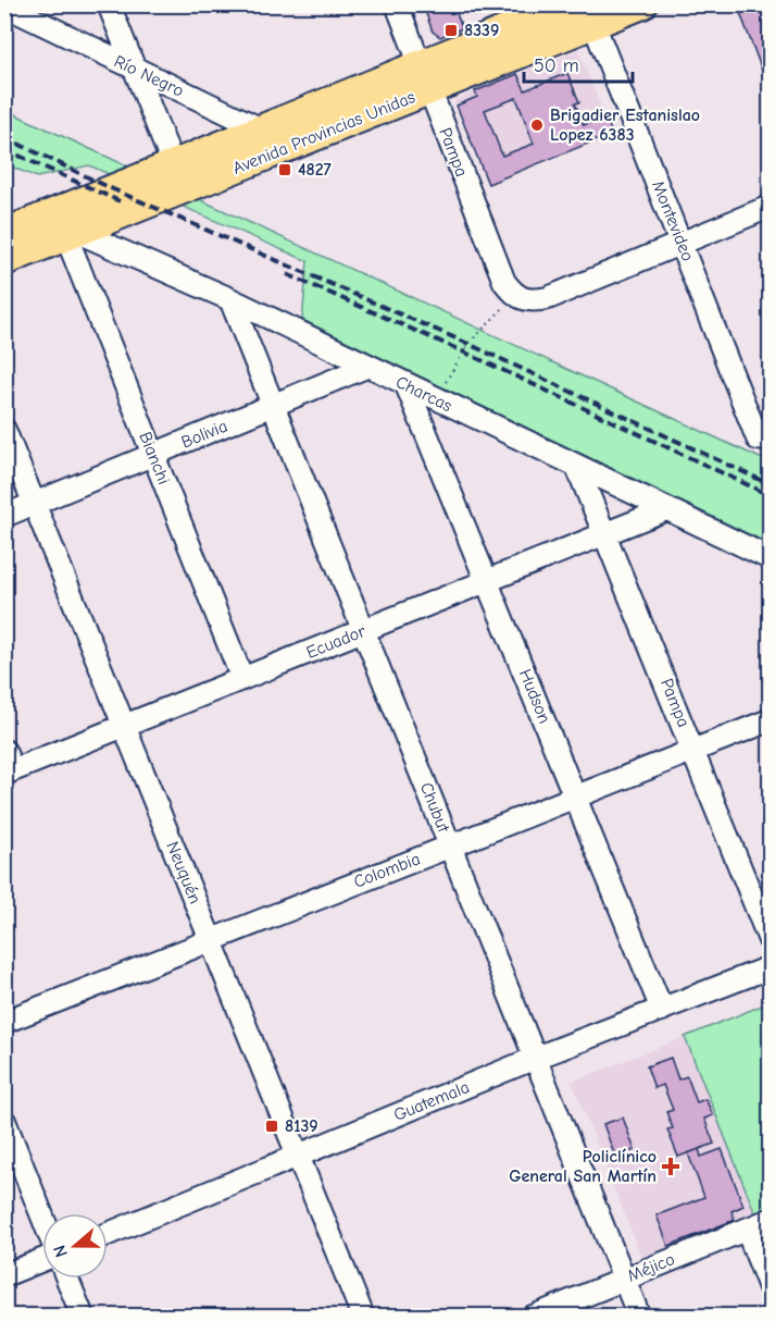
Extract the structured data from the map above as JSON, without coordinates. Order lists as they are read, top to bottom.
{
  "streets": {
    "main road": ["Avenida Provincias Unidas"],
    "street": [
      "Río Negro",
      "Pampa",
      "Montevideo",
      "Charcas",
      "Bolivia",
      "Bianchi",
      "Ecuador",
      "Hudson",
      "Chubut",
      "Colombia",
      "Neuquén",
      "Guatemala",
      "Méjico"
    ]
  },
  "crossings": [
    ["Río Negro", "Avenida Provincias Unidas"],
    ["Avenida Provincias Unidas", "Pampa"],
    ["Avenida Provincias Unidas", "Montevideo"],
    ["Avenida Provincias Unidas", "Charcas"],
    ["Avenida Provincias Unidas", "Bianchi"],
    ["Pampa", "Charcas"],
    ["Pampa", "Ecuador"],
    ["Pampa", "Colombia"],
    ["Charcas", "Bolivia"],
    ["Charcas", "Bianchi"],
    ["Charcas", "Ecuador"],
    ["Charcas", "Hudson"],
    ["Charcas", "Chubut"],
    ["Bolivia", "Bianchi"],
    ["Bolivia", "Chubut"],
    ["Bolivia", "Neuquén"],
    ["Bianchi", "Ecuador"],
    ["Ecuador", "Hudson"],
    ["Ecuador", "Chubut"],
    ["Ecuador", "Neuquén"],
    ["Hudson", "Colombia"],
    ["Hudson", "Guatemala"],
    ["Chubut", "Colombia"],
    ["Chubut", "Guatemala"],
    ["Chubut", "Méjico"],
    ["Colombia", "Neuquén"],
    ["Neuquén", "Guatemala"]
  ],
  "places": {
    "transit": ["8339", "4827", "8139"],
    "other": ["Brigadier Estanislao Lopez 6383"],
    "health": ["Policlínico General San Martín"]
  },
  "scale_bar": "50 m",
  "north": "left"
}
